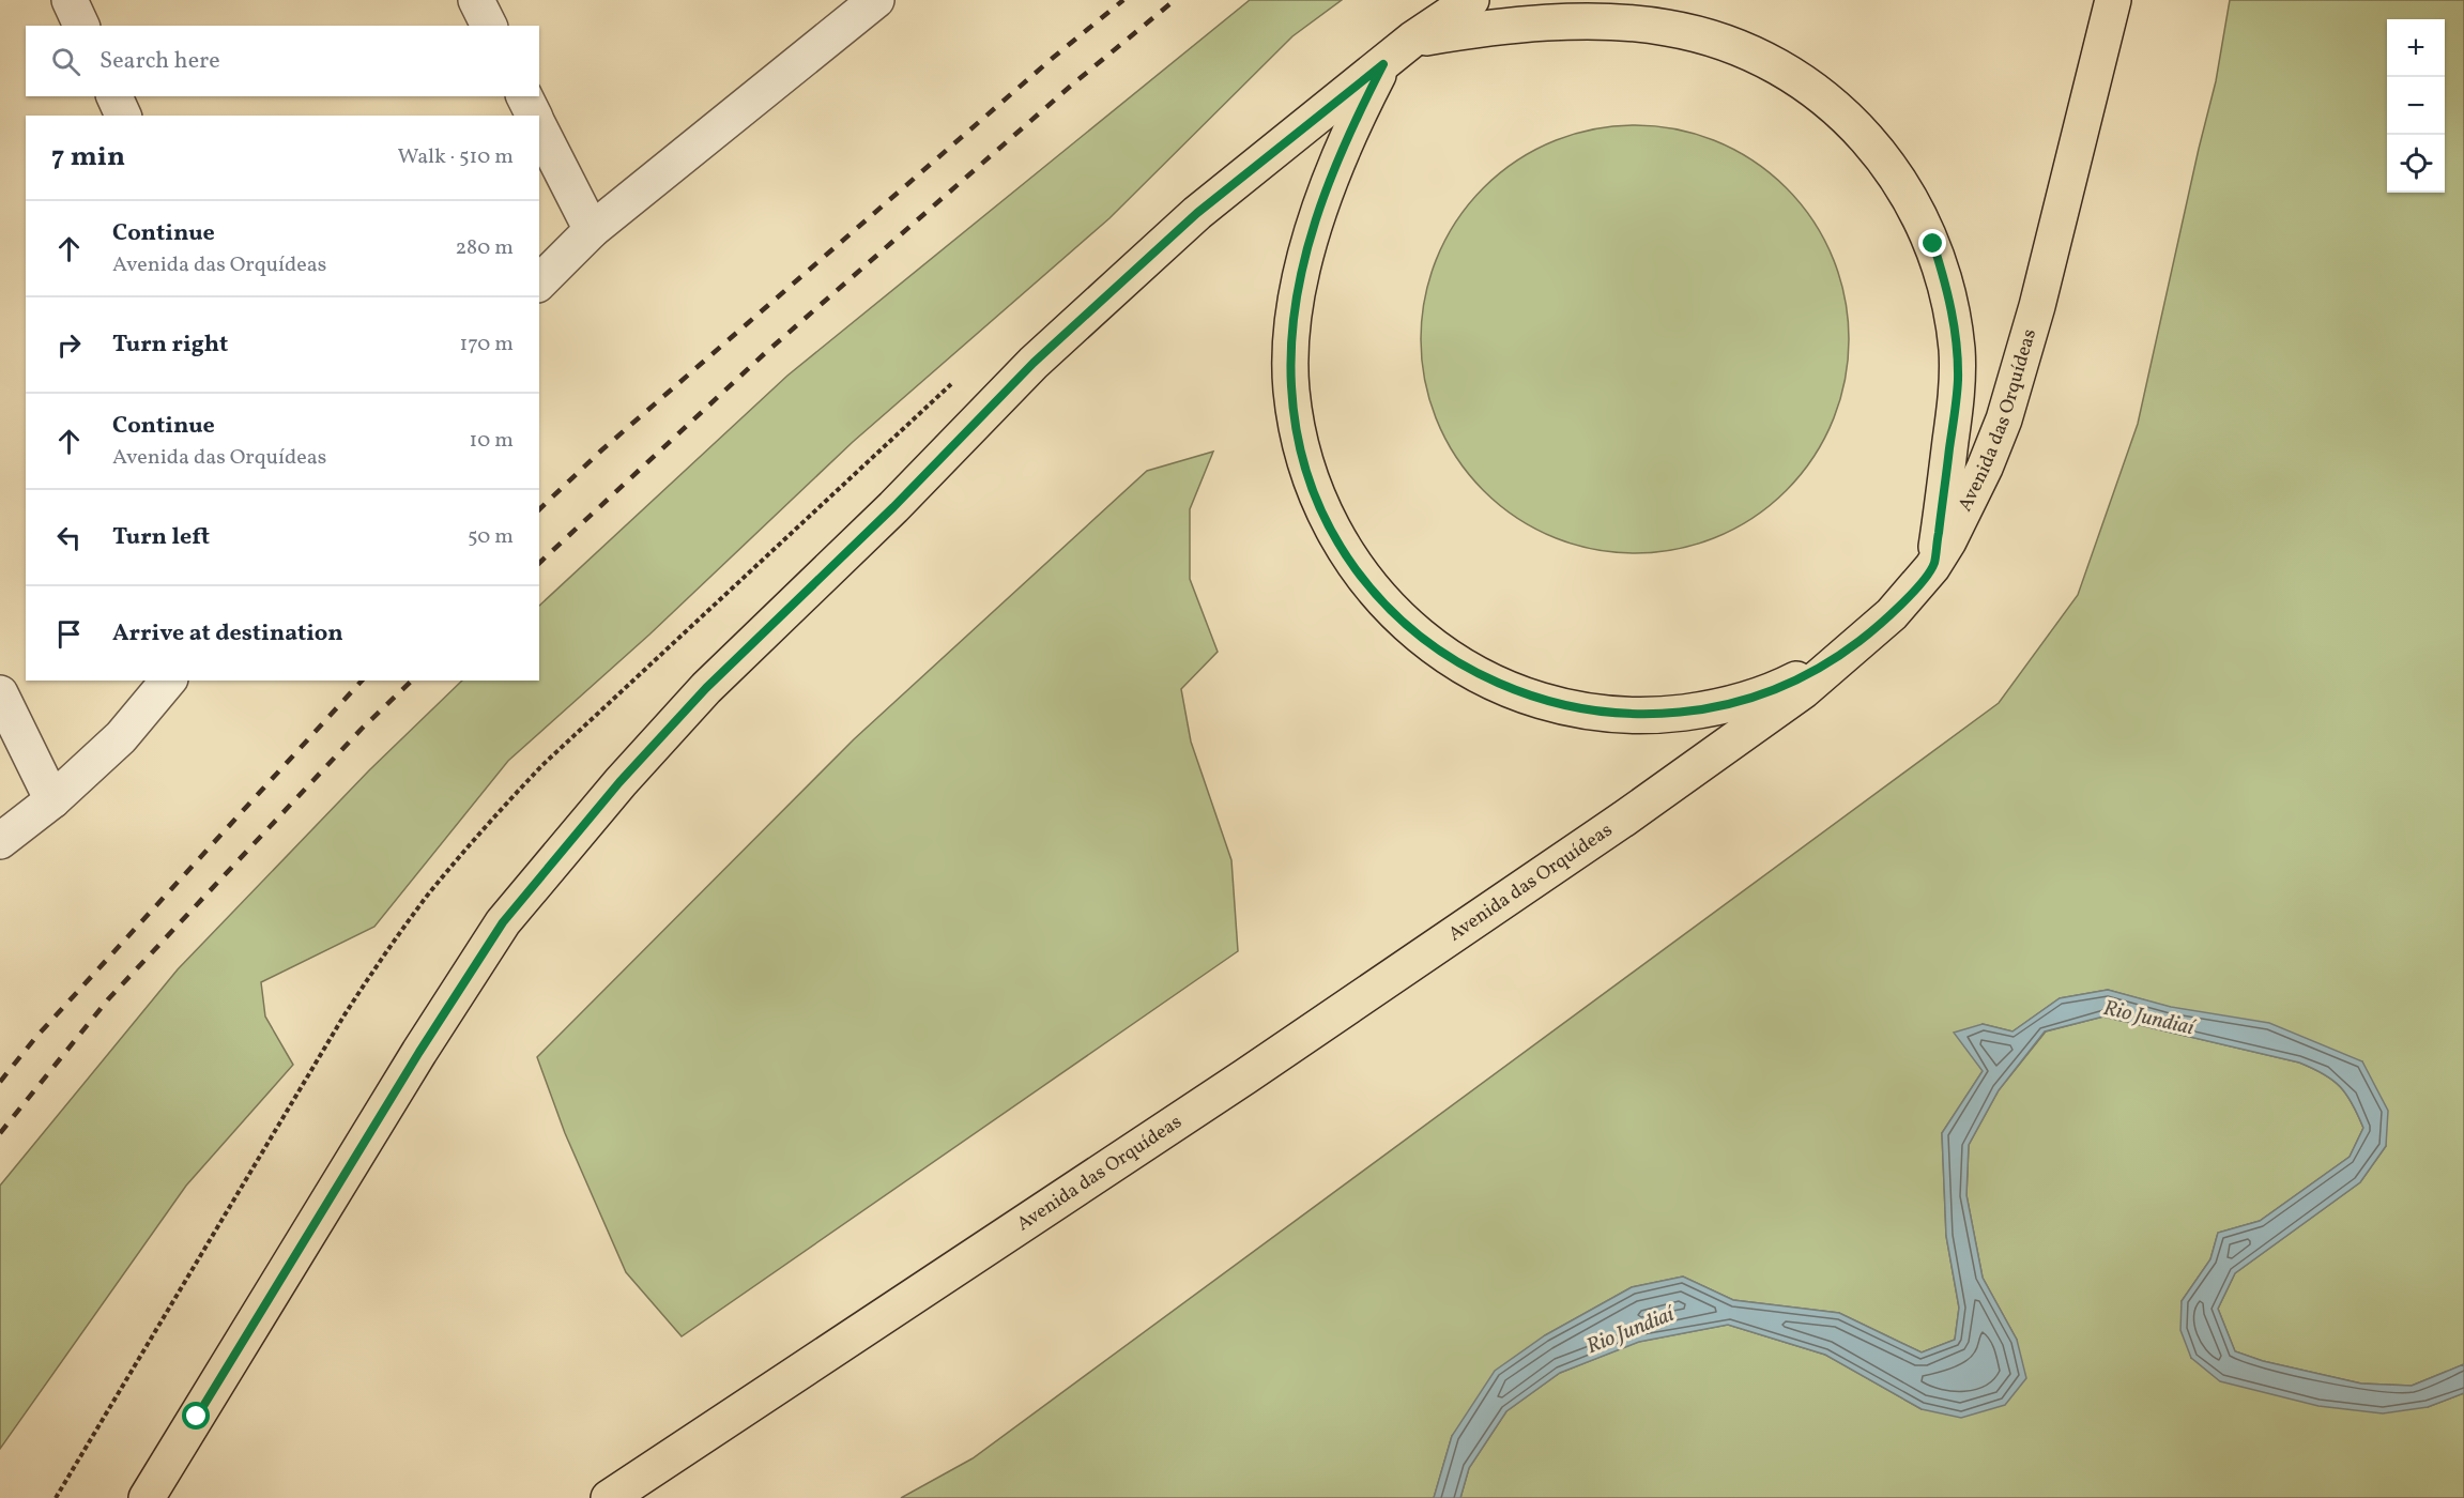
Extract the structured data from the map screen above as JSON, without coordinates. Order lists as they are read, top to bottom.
{
  "streets": {
    "main road": ["Avenida das Orquídeas"]
  },
  "water": ["Rio Jundiaí"],
  "page": {
    "map_buttons": ["+", "−"],
    "search": "Search here",
    "heading": ["7 min", "Walk · 510 m"],
    "list": [
      ["Continue", "Avenida das Orquídeas", "280 m"],
      ["Turn right", "170 m"],
      ["Continue", "Avenida das Orquídeas", "10 m"],
      ["Turn left", "50 m"],
      "Arrive at destination"
    ]
  }
}
